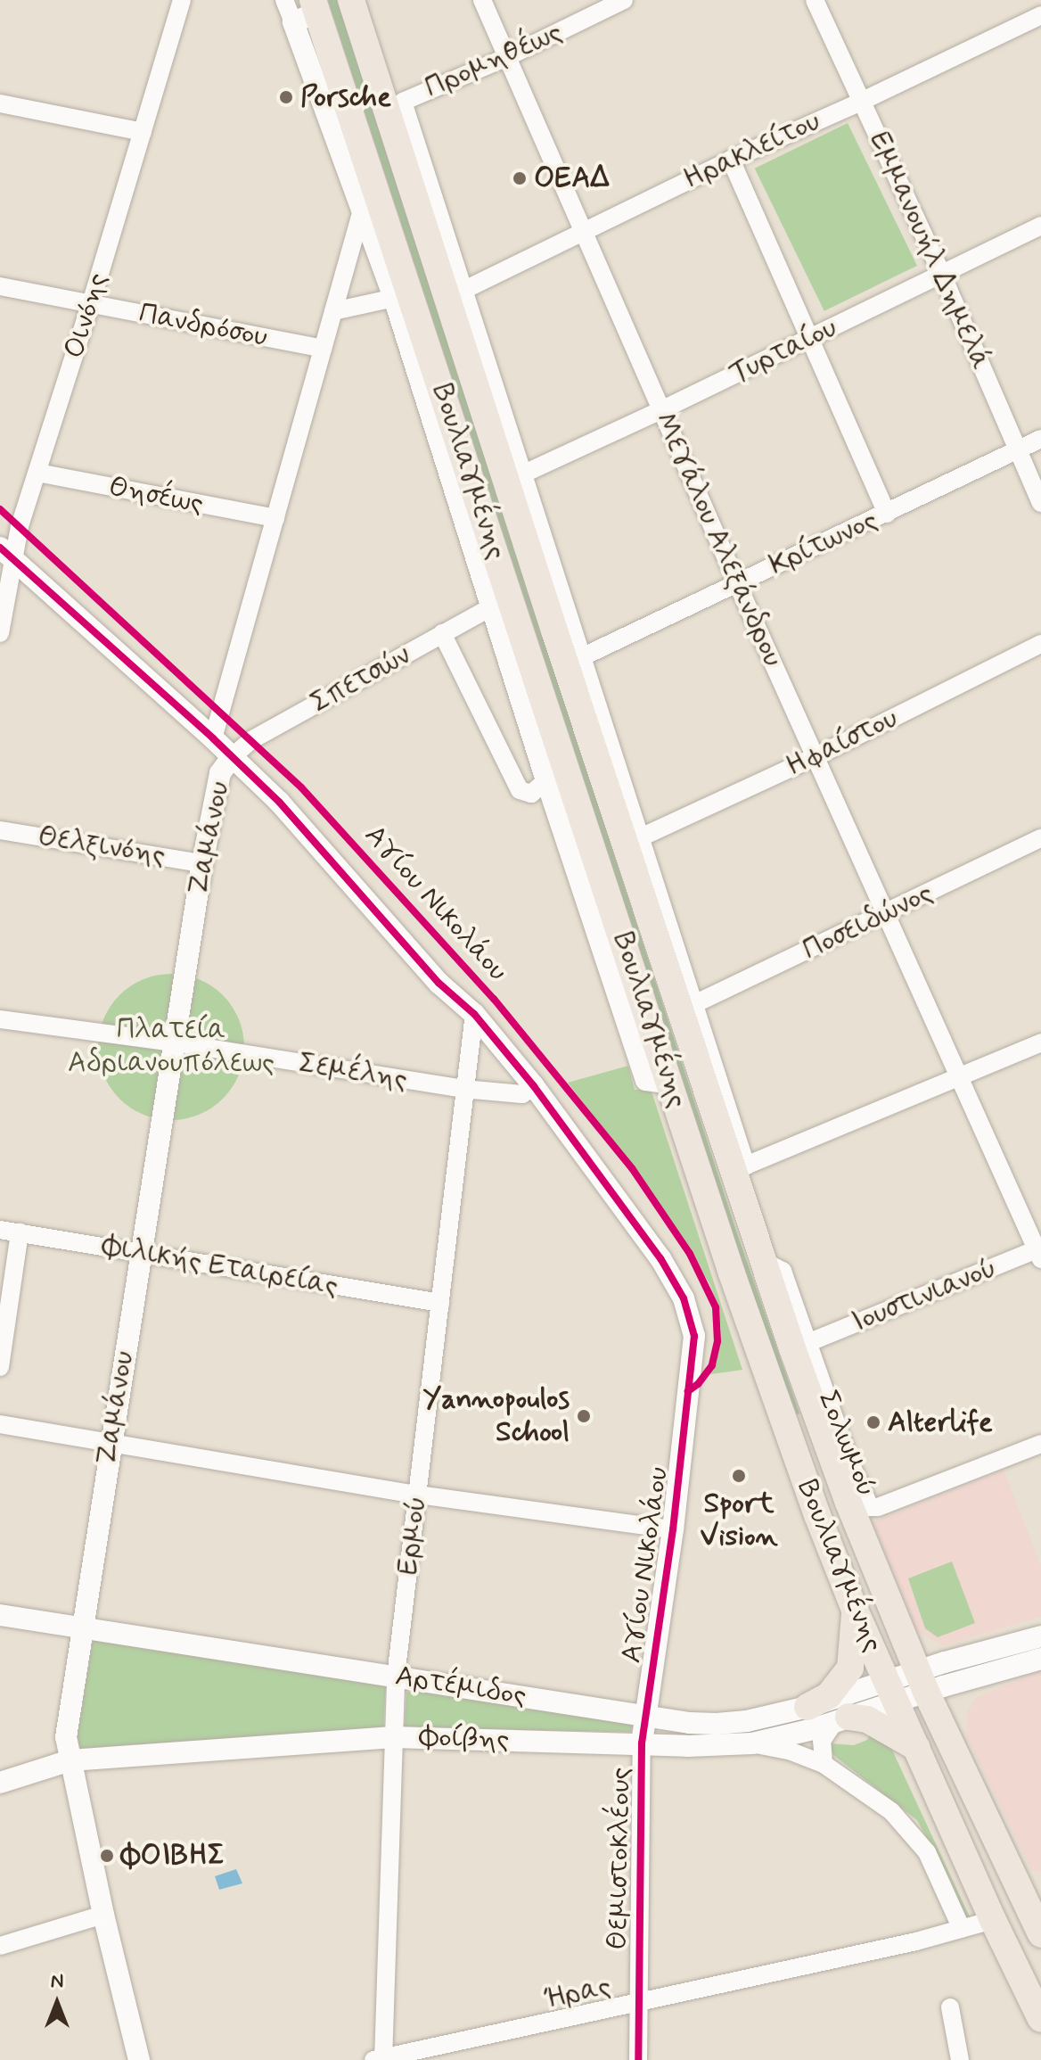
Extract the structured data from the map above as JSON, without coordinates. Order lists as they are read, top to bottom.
{
  "streets": {
    "main road": ["Βουλιαγμένης"],
    "street": [
      "Προμηθέως",
      "Ηρακλείτου",
      "Εμμανουήλ Δημελά",
      "Οινόης",
      "Πανδρόσου",
      "Τυρταίου",
      "Θησέως",
      "Μεγάλου Αλεξάνδρου",
      "Κρίτωνος",
      "Σπετσών",
      "Ηφαίστου",
      "Ζαμάνου",
      "Θελξινόης",
      "Αγίου Νικολάου",
      "Ποσειδώνος",
      "Σεμέλης",
      "Φιλικής Εταιρείας",
      "Ιουστινιανού",
      "Σολωμού",
      "Ερμού",
      "Αρτέμιδος",
      "Φοίβης",
      "Θεμιστοκλέους",
      "Ήρας"
    ]
  },
  "crossings": [
    ["Προμηθέως", "Ηρακλείτου"],
    ["Προμηθέως", "Μεγάλου Αλεξάνδρου"],
    ["Ηρακλείτου", "Εμμανουήλ Δημελά"],
    ["Ηρακλείτου", "Μεγάλου Αλεξάνδρου"],
    ["Εμμανουήλ Δημελά", "Τυρταίου"],
    ["Εμμανουήλ Δημελά", "Κρίτωνος"],
    ["Οινόης", "Πανδρόσου"],
    ["Οινόης", "Θησέως"],
    ["Οινόης", "Αγίου Νικολάου"],
    ["Πανδρόσου", "Ζαμάνου"],
    ["Τυρταίου", "Μεγάλου Αλεξάνδρου"],
    ["Βουλιαγμένης", "Κρίτωνος"],
    ["Βουλιαγμένης", "Σολωμού"],
    ["Βουλιαγμένης", "Αρτέμιδος"],
    ["Βουλιαγμένης", "Φοίβης"],
    ["Βουλιαγμένης", "Ήρας"],
    ["Θησέως", "Ζαμάνου"],
    ["Μεγάλου Αλεξάνδρου", "Κρίτωνος"],
    ["Μεγάλου Αλεξάνδρου", "Ηφαίστου"],
    ["Μεγάλου Αλεξάνδρου", "Ποσειδώνος"],
    ["Μεγάλου Αλεξάνδρου", "Ιουστινιανού"],
    ["Σπετσών", "Ζαμάνου"],
    ["Σπετσών", "Αγίου Νικολάου"],
    ["Ζαμάνου", "Θελξινόης"],
    ["Ζαμάνου", "Αγίου Νικολάου"],
    ["Ζαμάνου", "Σεμέλης"],
    ["Ζαμάνου", "Φιλικής Εταιρείας"],
    ["Ζαμάνου", "Αρτέμιδος"],
    ["Ζαμάνου", "Φοίβης"],
    ["Αγίου Νικολάου", "Σεμέλης"],
    ["Αγίου Νικολάου", "Ερμού"],
    ["Αγίου Νικολάου", "Αρτέμιδος"],
    ["Αγίου Νικολάου", "Φοίβης"],
    ["Αγίου Νικολάου", "Θεμιστοκλέους"],
    ["Σεμέλης", "Ερμού"],
    ["Φιλικής Εταιρείας", "Ερμού"],
    ["Ιουστινιανού", "Σολωμού"],
    ["Ερμού", "Αρτέμιδος"],
    ["Ερμού", "Φοίβης"],
    ["Ερμού", "Ήρας"],
    ["Αρτέμιδος", "Φοίβης"],
    ["Φοίβης", "Θεμιστοκλέους"],
    ["Θεμιστοκλέους", "Ήρας"]
  ],
  "parks": ["Πλατεία Αδριανουπόλεως"],
  "places": [
    "Porsche",
    "ΟΕΑΔ",
    "Yannopoulos School",
    "Alterlife",
    "Sport Vision",
    "ΦΟΙΒΗΣ"
  ],
  "north": "top"
}
